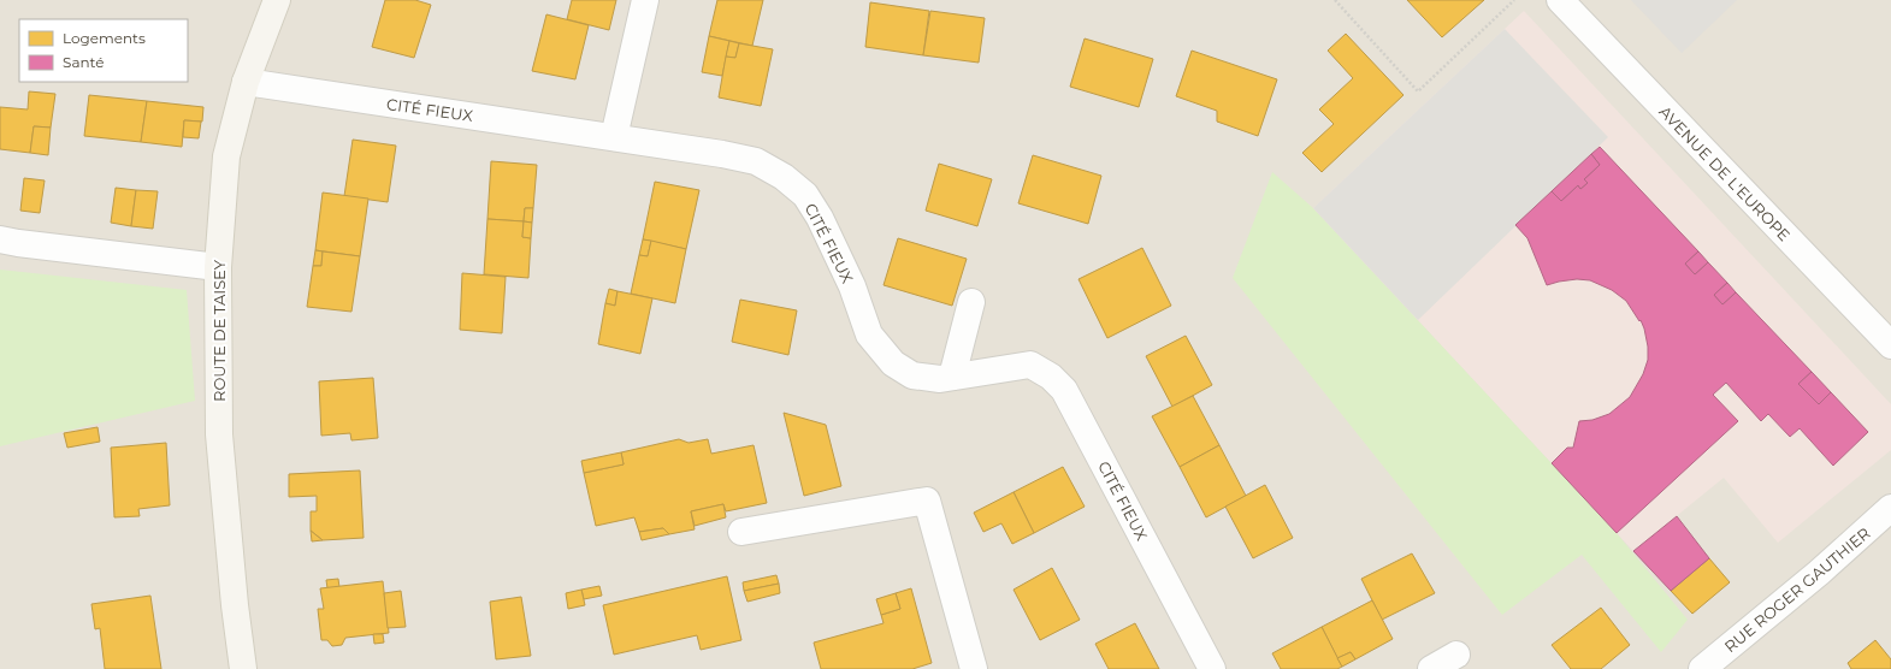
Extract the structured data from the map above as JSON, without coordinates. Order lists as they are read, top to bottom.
{
  "streets": {
    "street": [
      "CITÉ FIEUX",
      "AVENUE DE L'EUROPE",
      "ROUTE DE TAISEY",
      "RUE ROGER GAUTHIER"
    ]
  },
  "crossings": [
    ["CITÉ FIEUX", "ROUTE DE TAISEY"]
  ],
  "legend": ["Logements", "Santé"]
}
